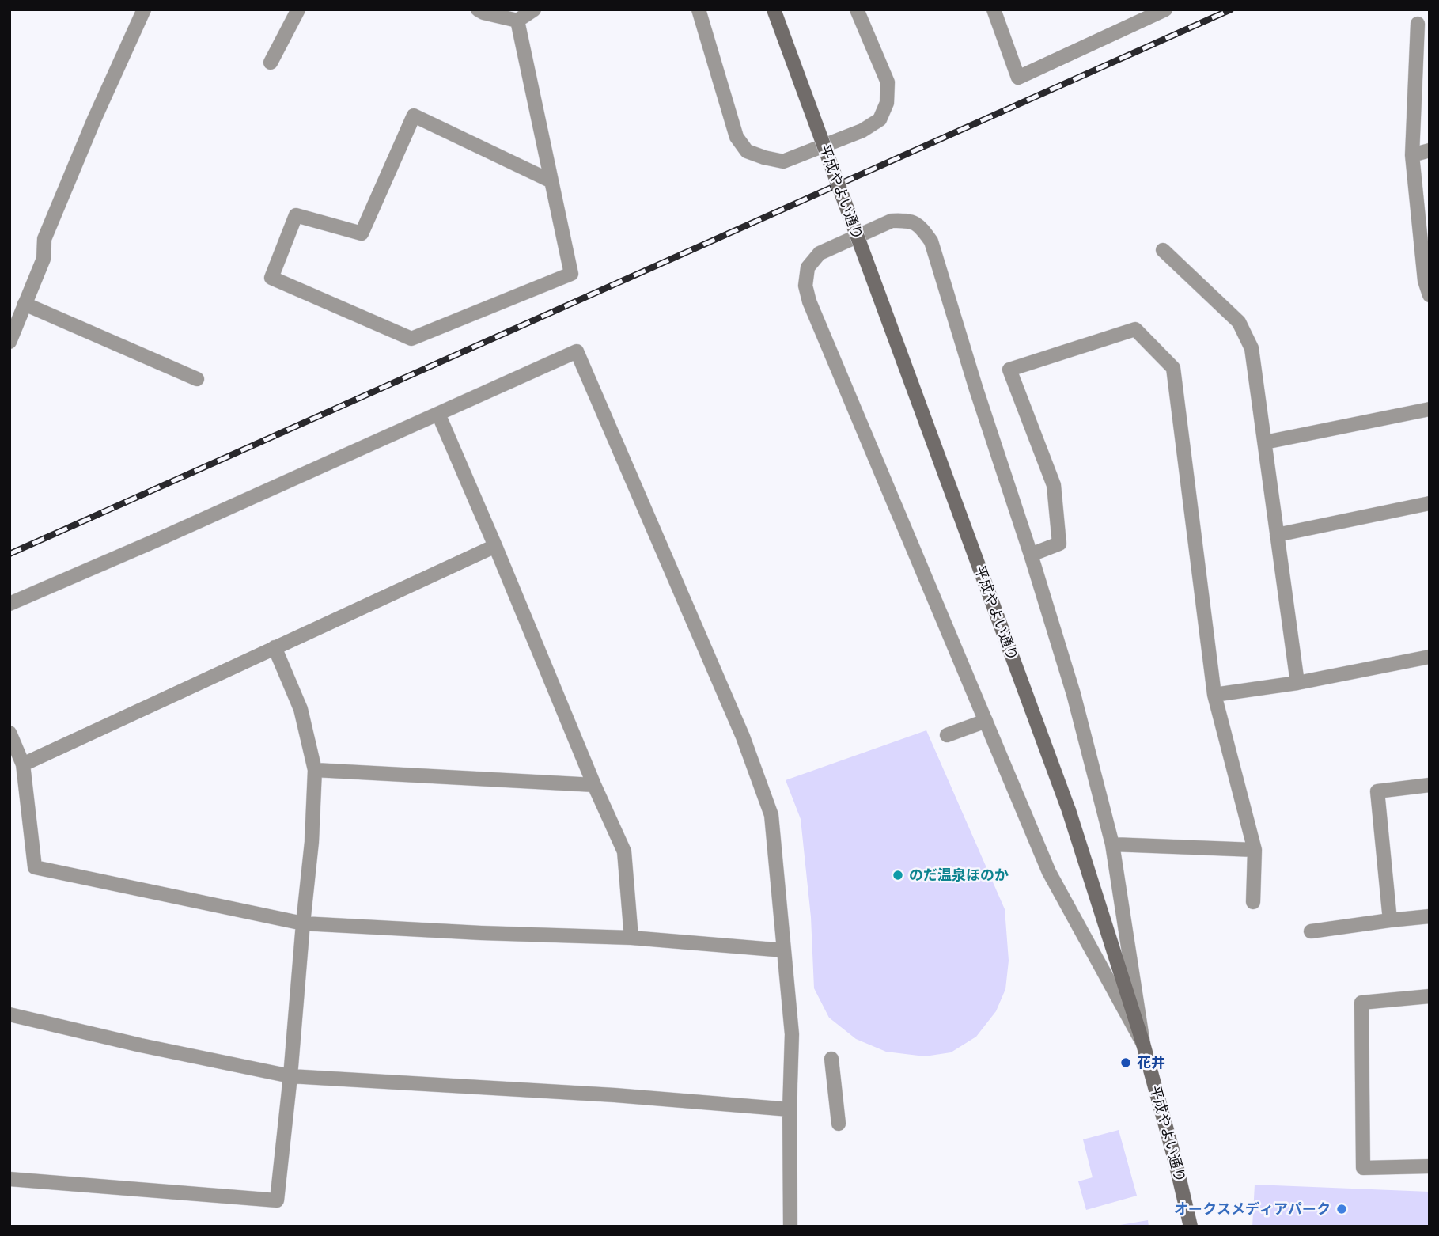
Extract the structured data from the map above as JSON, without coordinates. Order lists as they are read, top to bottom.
{
  "streets": {
    "street": ["平成やよい通り"]
  },
  "places": ["のだ温泉ほのか", "花井", "オークスメディアパーク"]
}
